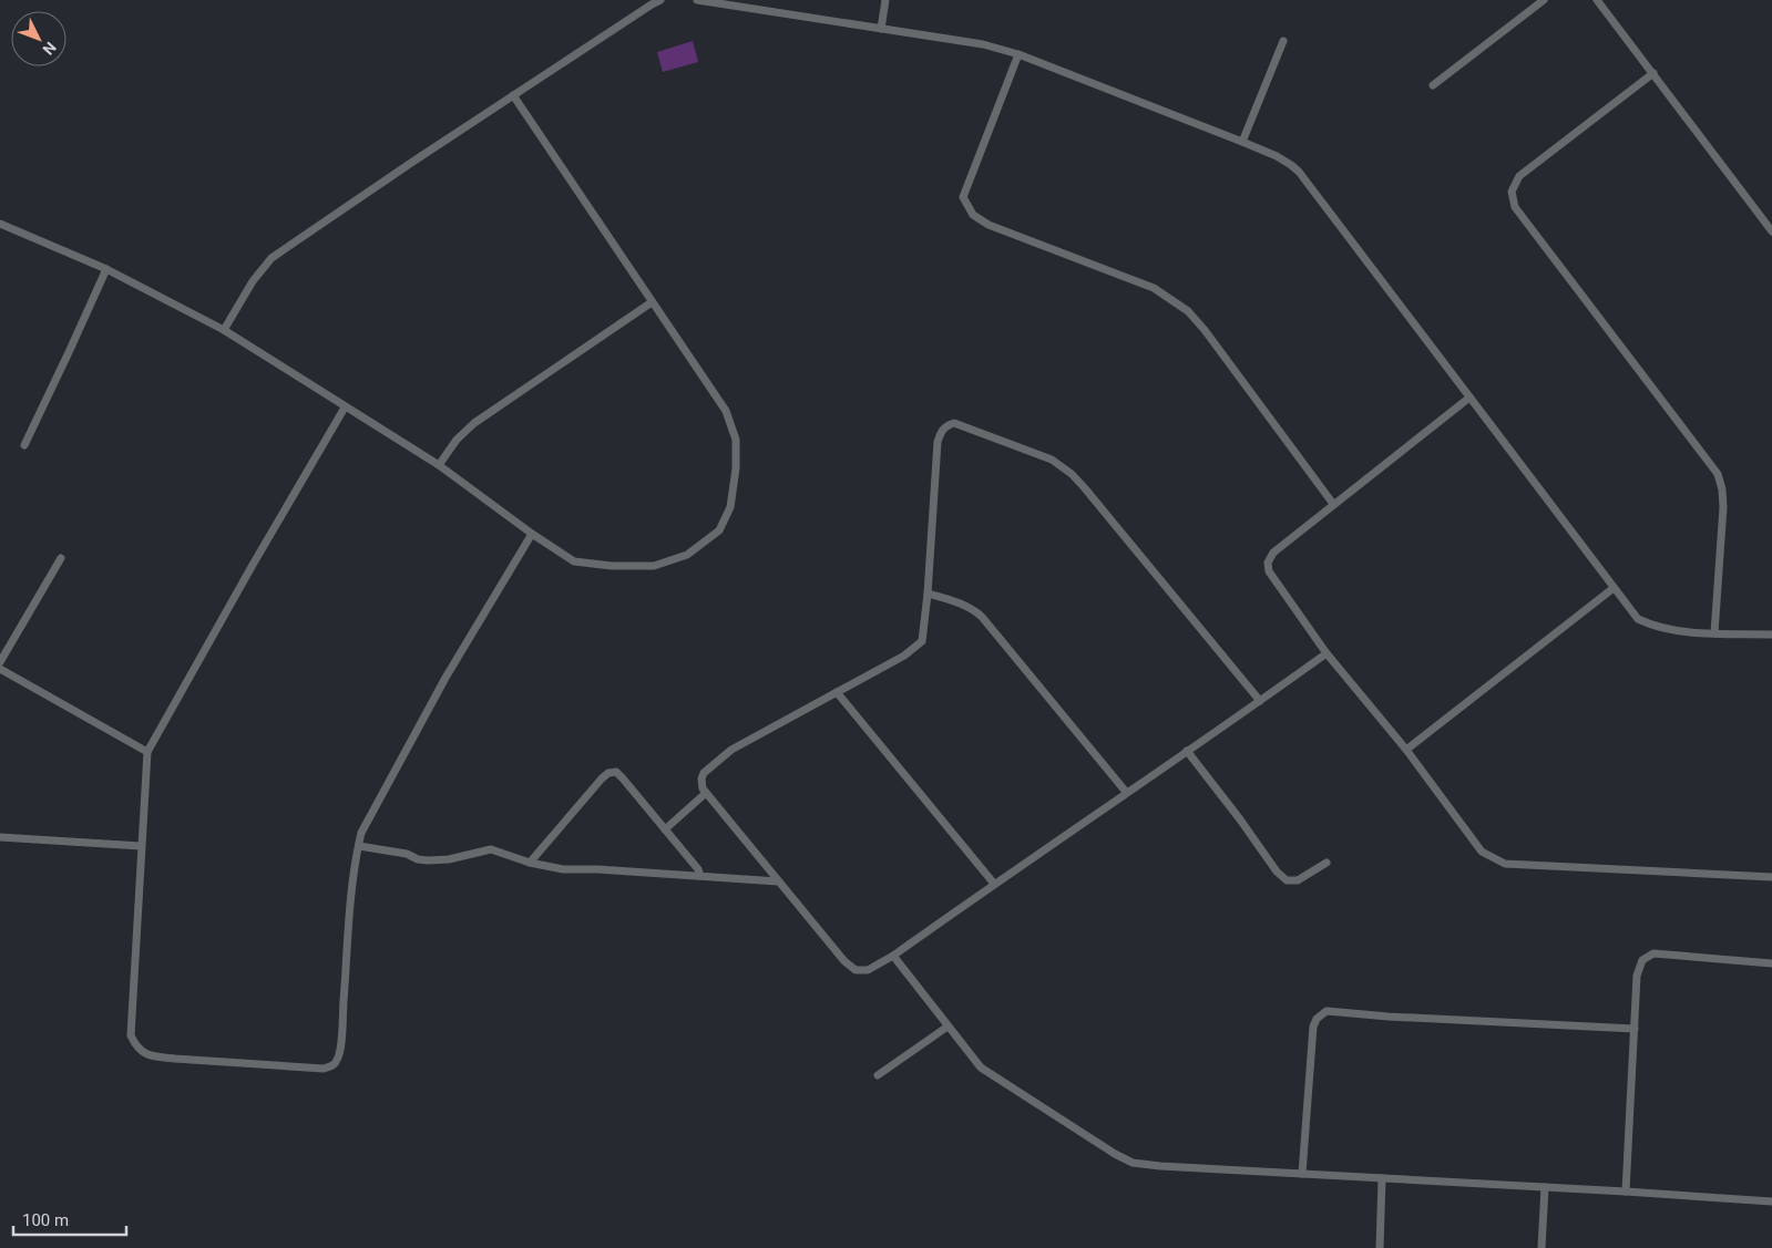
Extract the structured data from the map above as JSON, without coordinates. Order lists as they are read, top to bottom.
{
  "scale_bar": "100 m",
  "north": "bottom right"
}
